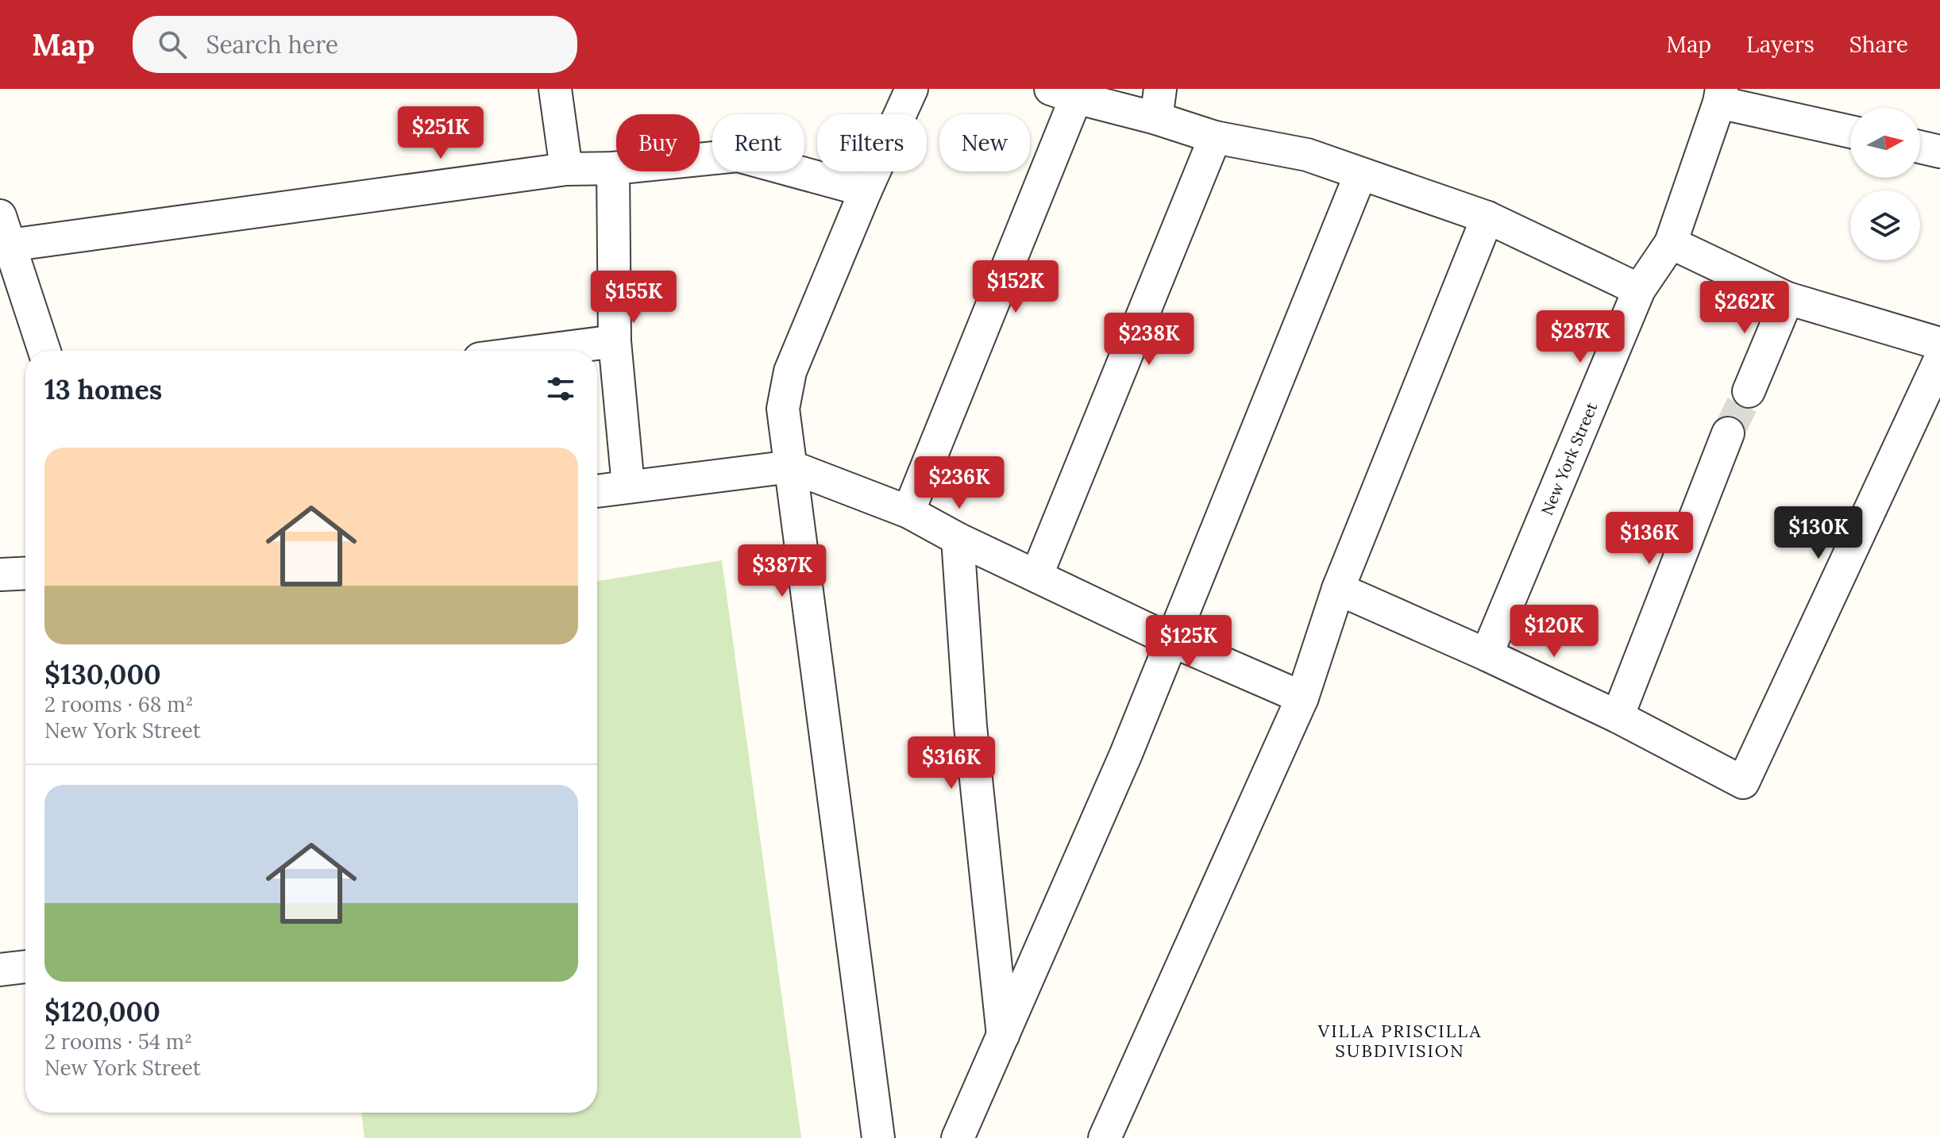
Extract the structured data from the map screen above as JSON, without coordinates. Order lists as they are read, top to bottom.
{
  "streets": {
    "street": ["New York Street"]
  },
  "districts": ["VILLA PRISCILLA SUBDIVISION"],
  "north": "right",
  "page": {
    "header": "Map",
    "search": "Search here",
    "nav": ["Map", "Layers", "Share"],
    "price": [
      "$251K",
      "$152K",
      "$155K",
      "$262K",
      "$287K",
      "$238K",
      "$236K",
      "$130K",
      "$136K",
      "$387K",
      "$120K",
      "$125K",
      "$316K"
    ],
    "chip": [
      "Buy",
      "Rent",
      "Filters",
      "New"
    ],
    "heading": "13 homes",
    "list": [
      {
        "name": "$130,000",
        "note": "2 rooms · 68 m² · New York Street"
      },
      {
        "name": "$120,000",
        "note": "2 rooms · 54 m² · New York Street"
      }
    ]
  }
}
